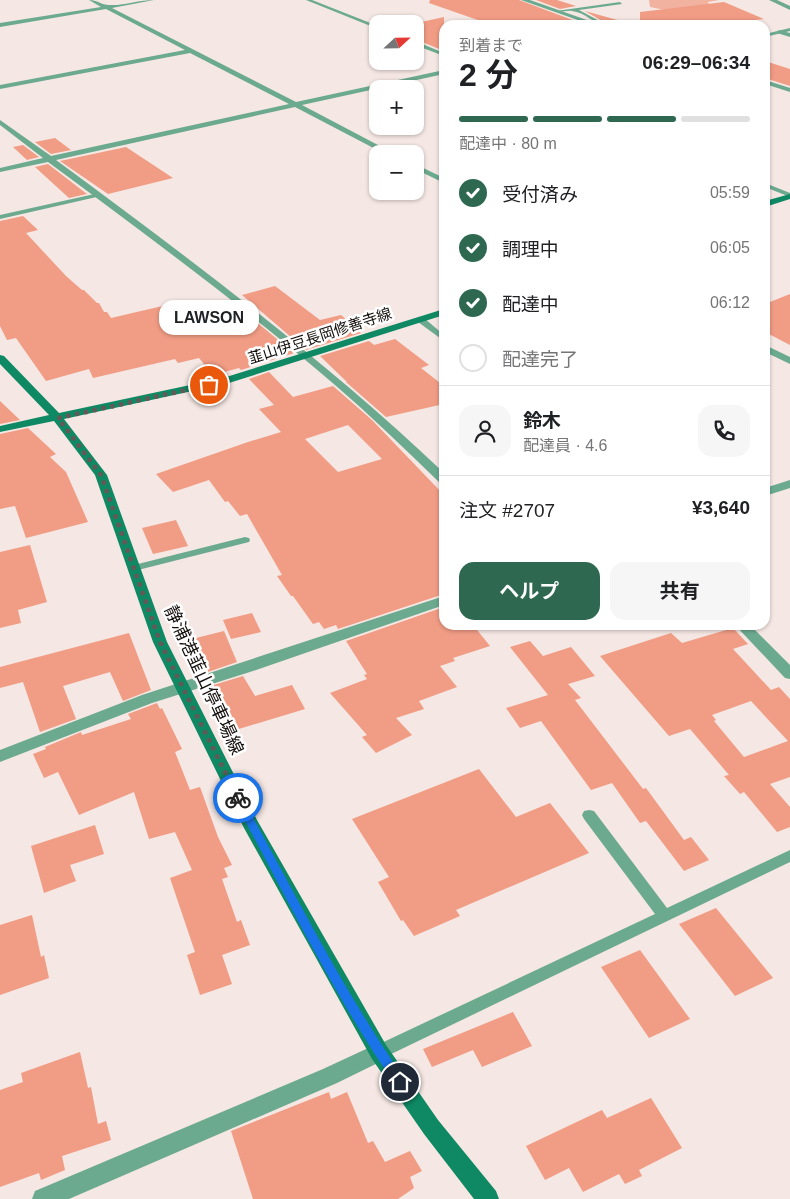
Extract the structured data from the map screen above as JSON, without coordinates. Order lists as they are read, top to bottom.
{
  "streets": {
    "main road": ["韮山伊豆長岡修善寺線", "静浦港韮山停車場線"]
  },
  "crossings": [
    ["韮山伊豆長岡修善寺線", "静浦港韮山停車場線"]
  ],
  "places": ["LAWSON"],
  "north": "right",
  "page": {
    "map_buttons": ["+", "−"],
    "heading": ["2 分", "到着まで", "06:29–06:34"],
    "panel": [
      "鈴木",
      "配達員 · 4.6",
      "注文 #2707",
      "¥3,640"
    ],
    "bar": "配達中 · 80 m",
    "list": [
      ["受付済み", "05:59"],
      ["調理中", "06:05"],
      ["配達中", "06:12"],
      "配達完了"
    ],
    "bubble": "LAWSON",
    "buttons": ["ヘルプ", "共有"]
  }
}
